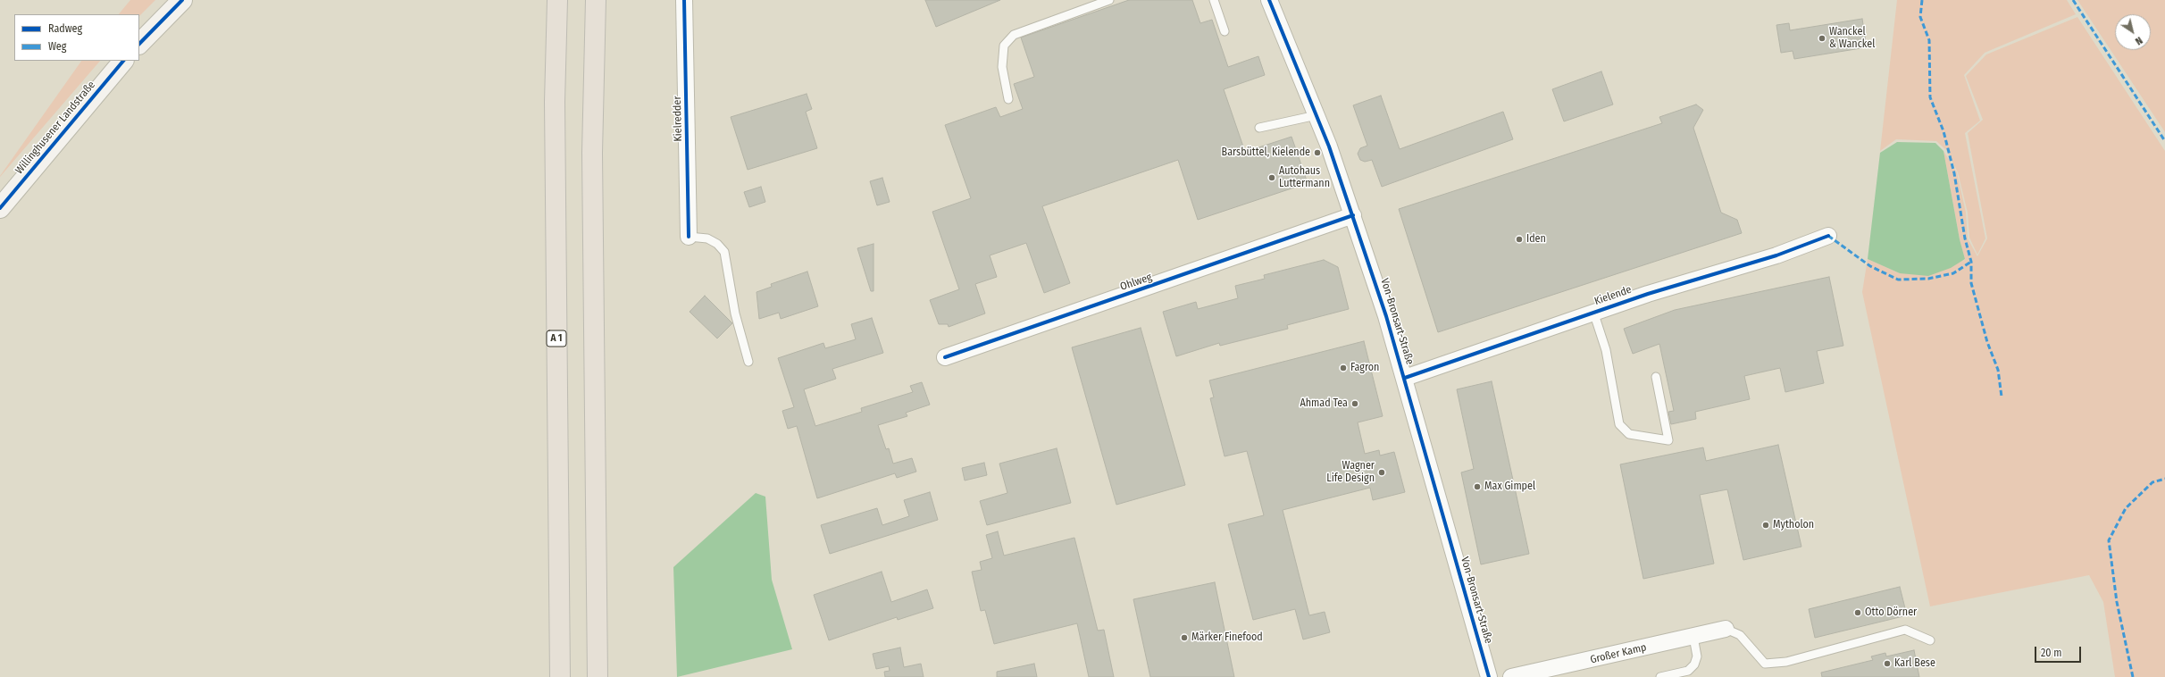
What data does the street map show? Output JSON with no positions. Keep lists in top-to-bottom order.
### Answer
{
  "streets": {
    "highway": ["A 1"],
    "main road": ["Willinghusener Landstraße"],
    "street": [
      "Kielredder",
      "Ohlweg",
      "Kielende",
      "Von-Bronsart-Straße",
      "Großer Kamp"
    ]
  },
  "crossings": [
    ["Ohlweg", "Von-Bronsart-Straße"],
    ["Kielende", "Von-Bronsart-Straße"]
  ],
  "places": [
    "Wanckel & Wanckel",
    "Barsbüttel, Kielende",
    "Autohaus Luttermann",
    "Iden",
    "Fagron",
    "Ahmad Tea",
    "Wagner Life Design",
    "Max Gimpel",
    "Mytholon",
    "Otto Dörner",
    "Märker Finefood",
    "Karl Bese"
  ],
  "legend": ["Radweg", "Weg"],
  "scale_bar": "20 m",
  "north": "bottom right"
}
